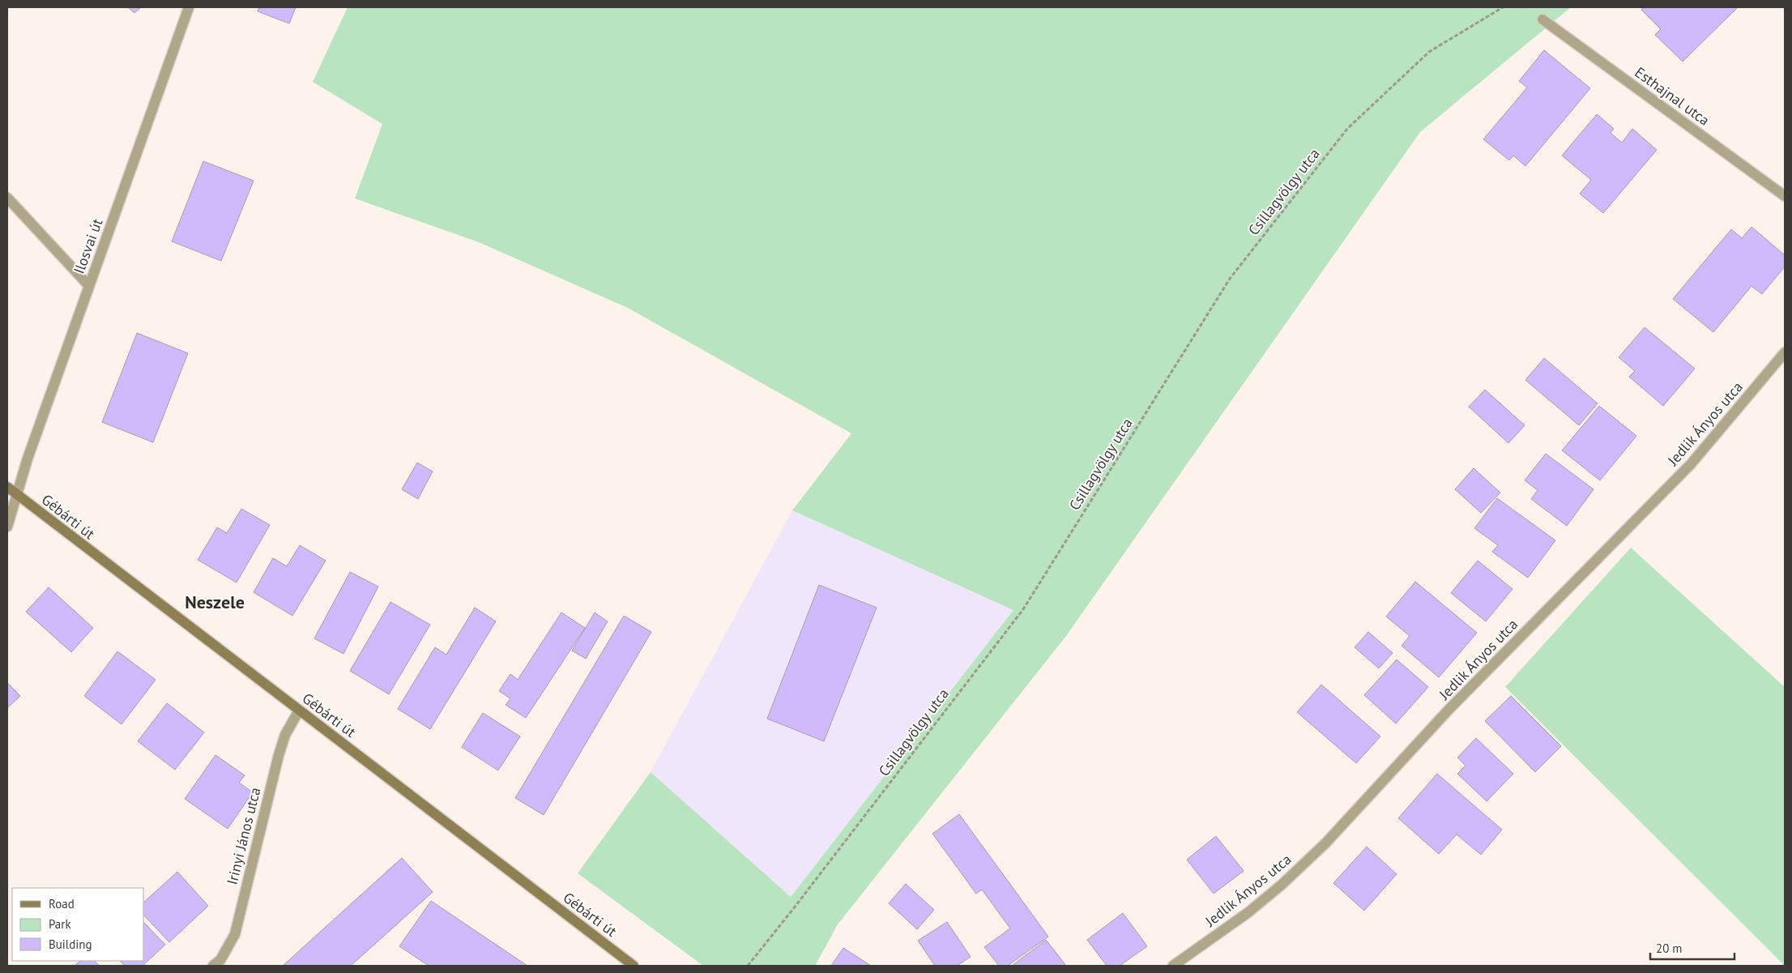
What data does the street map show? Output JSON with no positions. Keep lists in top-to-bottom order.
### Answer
{
  "streets": {
    "main road": ["Gébárti út"],
    "street": [
      "Esthajnal utca",
      "Ilosvai út",
      "Jedlik Ányos utca",
      "Irinyi János utca"
    ],
    "path": ["Csillagvölgy utca"]
  },
  "crossings": [
    ["Ilosvai út", "Gébárti út"],
    ["Gébárti út", "Irinyi János utca"]
  ],
  "districts": ["Neszele"],
  "legend": ["Road", "Park", "Building"],
  "scale_bar": "20 m"
}
